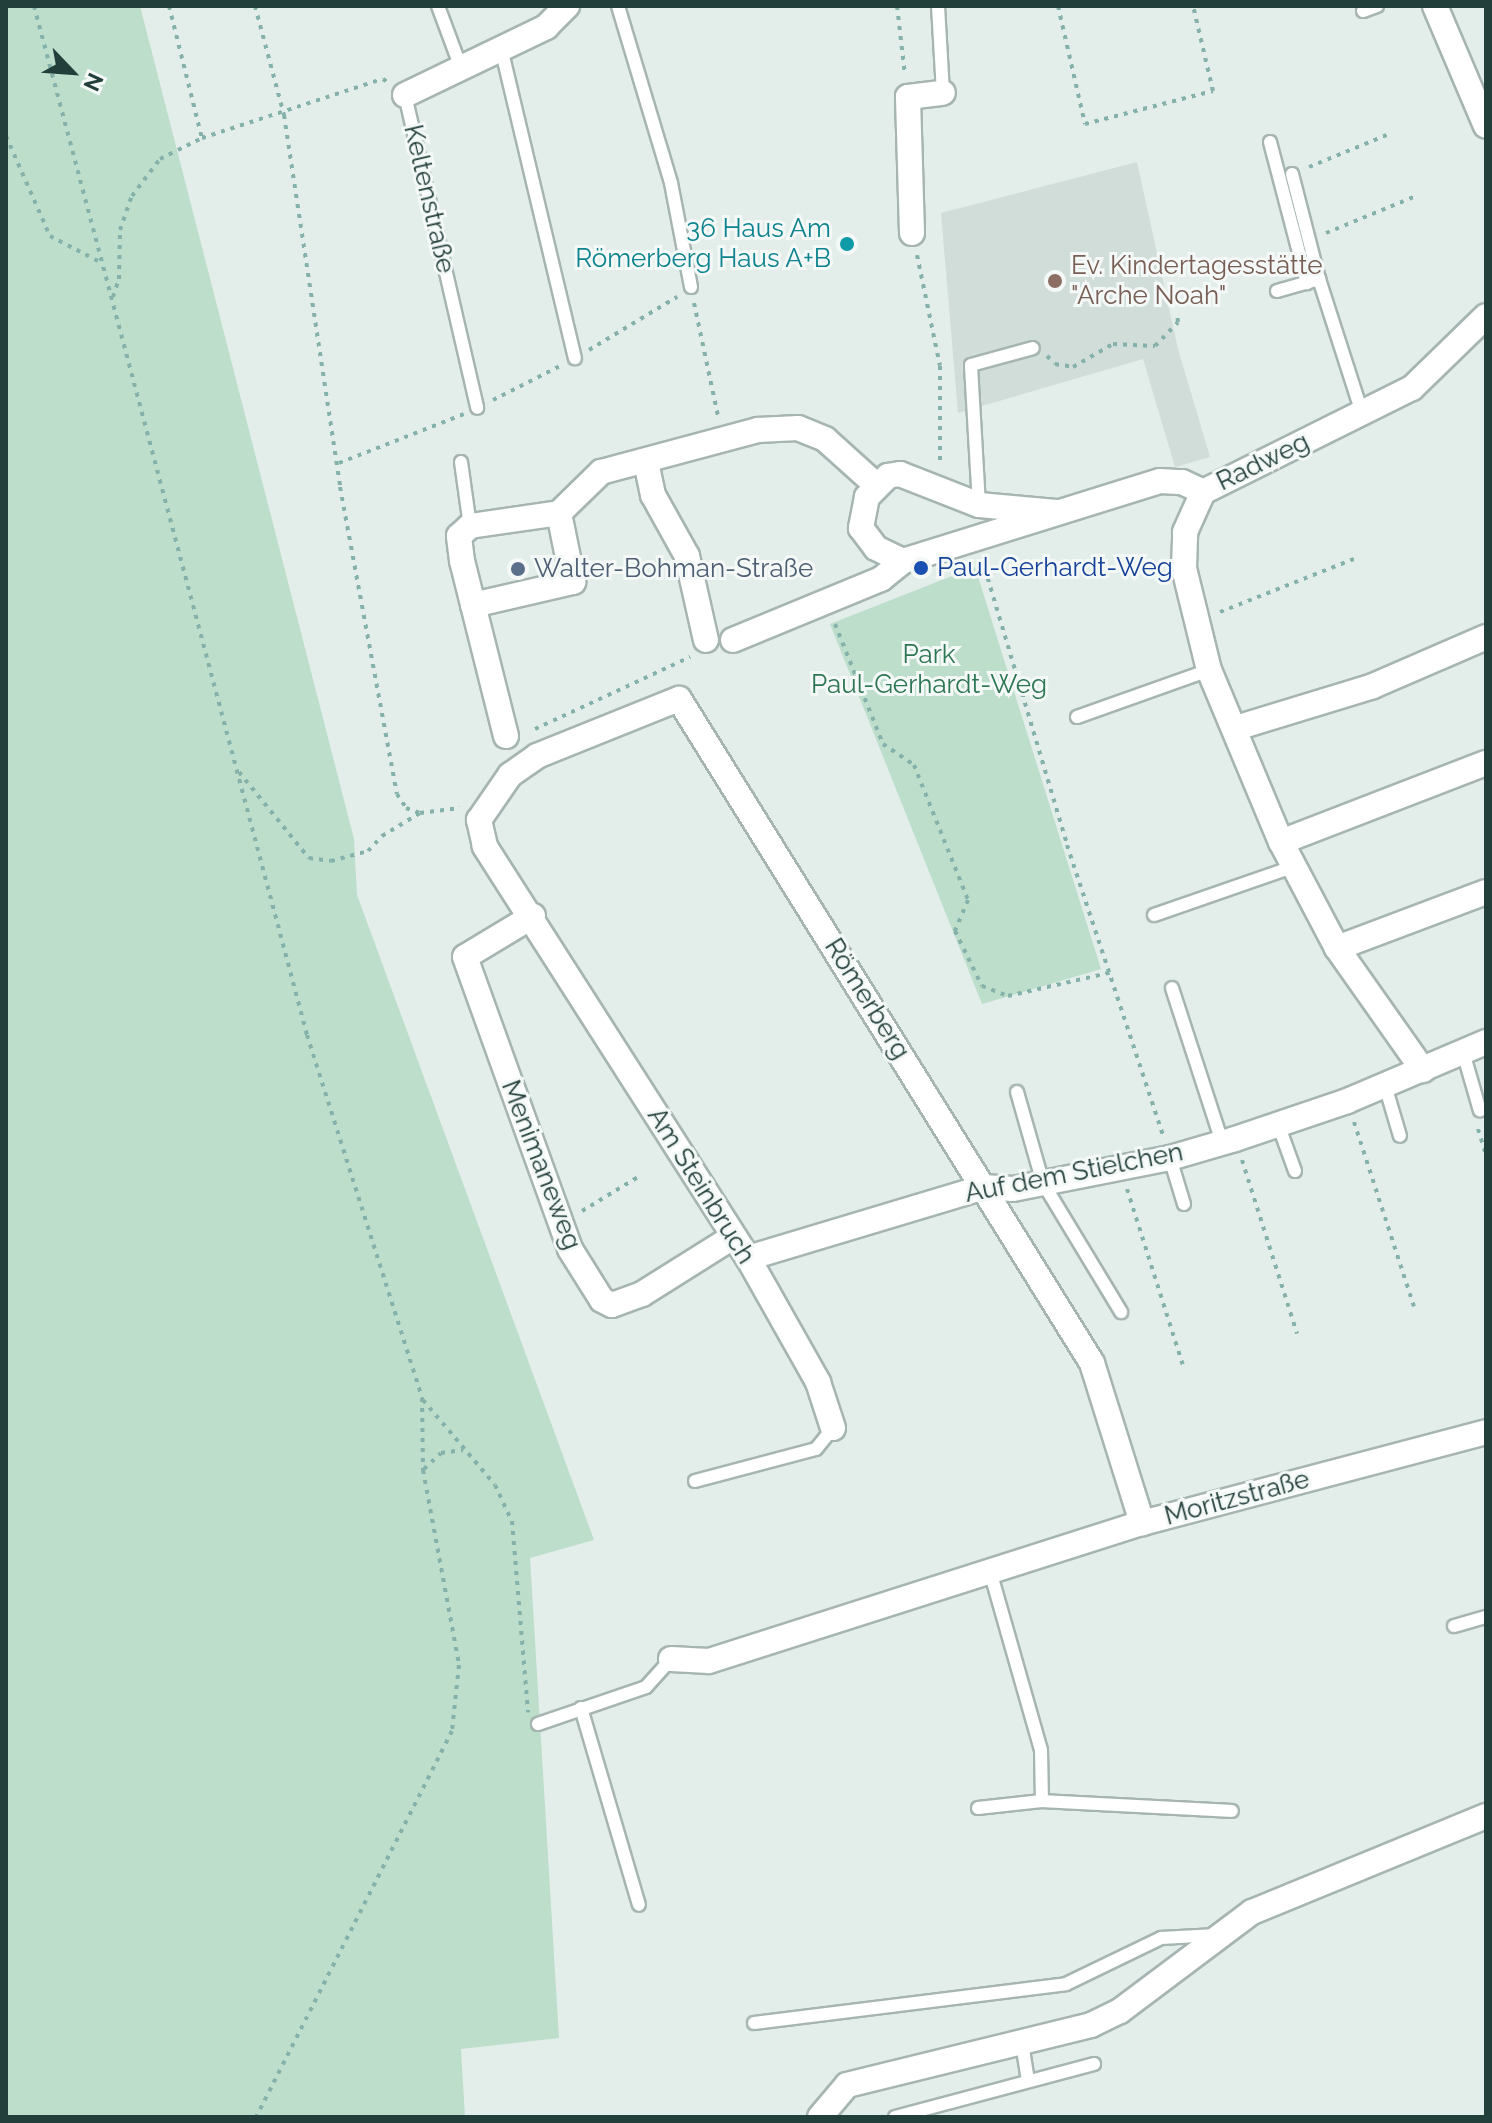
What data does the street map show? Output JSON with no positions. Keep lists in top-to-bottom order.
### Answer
{
  "streets": {
    "street": [
      "Keltenstraße",
      "Radweg",
      "Römerberg",
      "Menimaneweg",
      "Auf dem Stielchen",
      "Am Steinbruch",
      "Moritzstraße"
    ]
  },
  "crossings": [
    ["Radweg", "Auf dem Stielchen"],
    ["Römerberg", "Auf dem Stielchen"],
    ["Römerberg", "Am Steinbruch"],
    ["Römerberg", "Moritzstraße"],
    ["Menimaneweg", "Am Steinbruch"],
    ["Auf dem Stielchen", "Am Steinbruch"]
  ],
  "parks": ["Park Paul-Gerhardt-Weg"],
  "places": [
    "36 Haus Am Römerberg Haus A+B",
    "Ev. Kindertagesstätte \"Arche Noah\"",
    "Paul-Gerhardt-Weg",
    "Walter-Bohman-Straße"
  ],
  "north": "bottom right"
}
